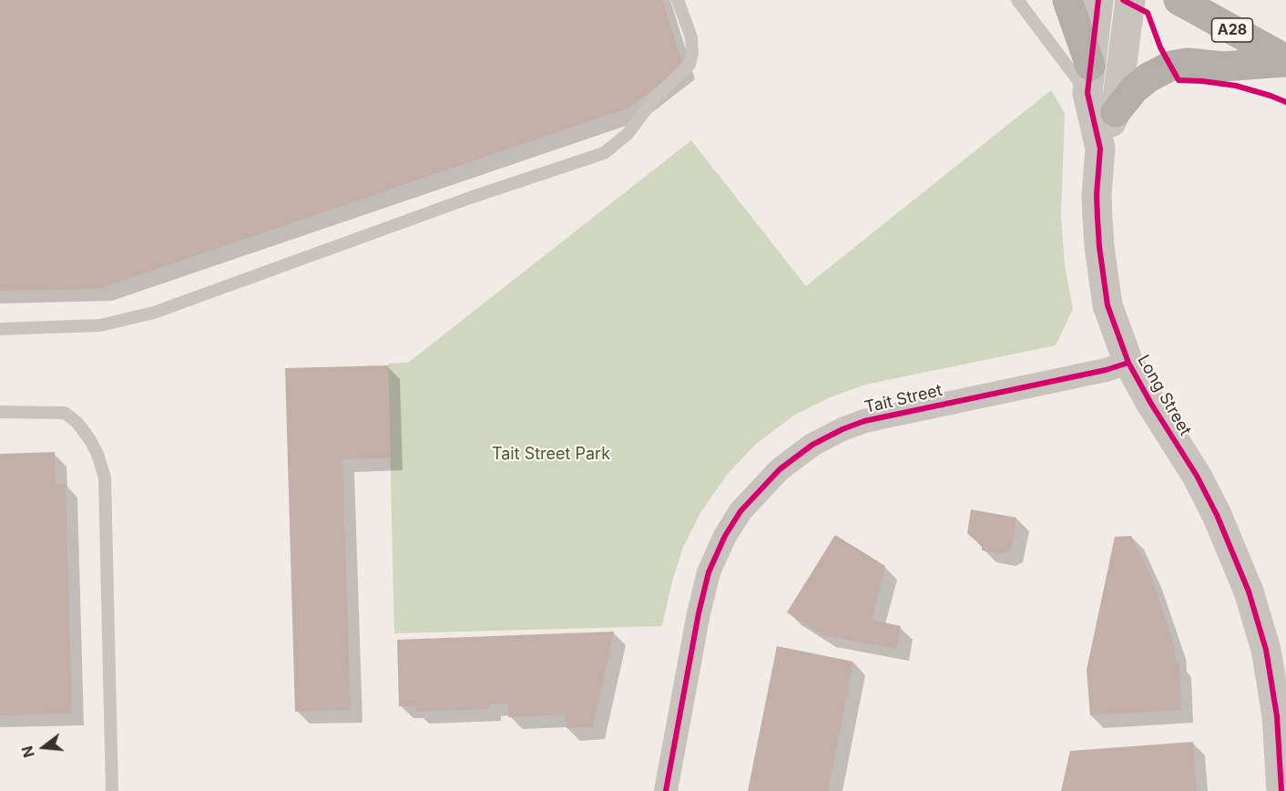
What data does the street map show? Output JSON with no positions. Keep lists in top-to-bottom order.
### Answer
{
  "streets": {
    "highway": ["A28"],
    "street": ["Long Street", "Tait Street"]
  },
  "crossings": [
    ["Long Street", "Tait Street"]
  ],
  "parks": ["Tait Street Park"],
  "north": "left"
}
